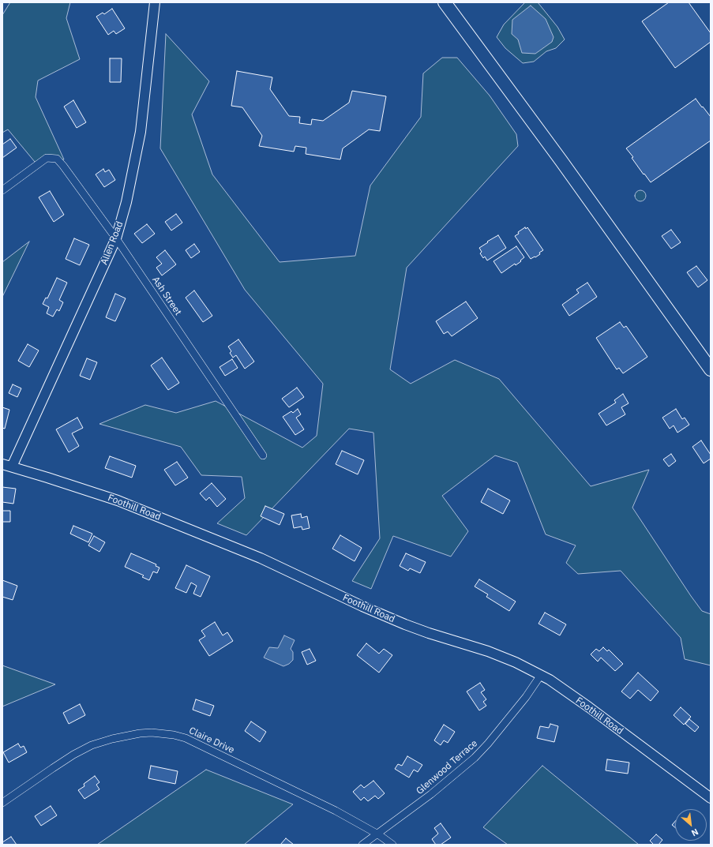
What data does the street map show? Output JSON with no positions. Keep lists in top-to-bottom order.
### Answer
{
  "streets": {
    "street": [
      "Allen Road",
      "Ash Street",
      "Foothill Road",
      "Claire Drive",
      "Glenwood Terrace"
    ]
  },
  "crossings": [
    ["Allen Road", "Ash Street"],
    ["Allen Road", "Foothill Road"],
    ["Foothill Road", "Glenwood Terrace"],
    ["Claire Drive", "Glenwood Terrace"]
  ],
  "north": "bottom right"
}
